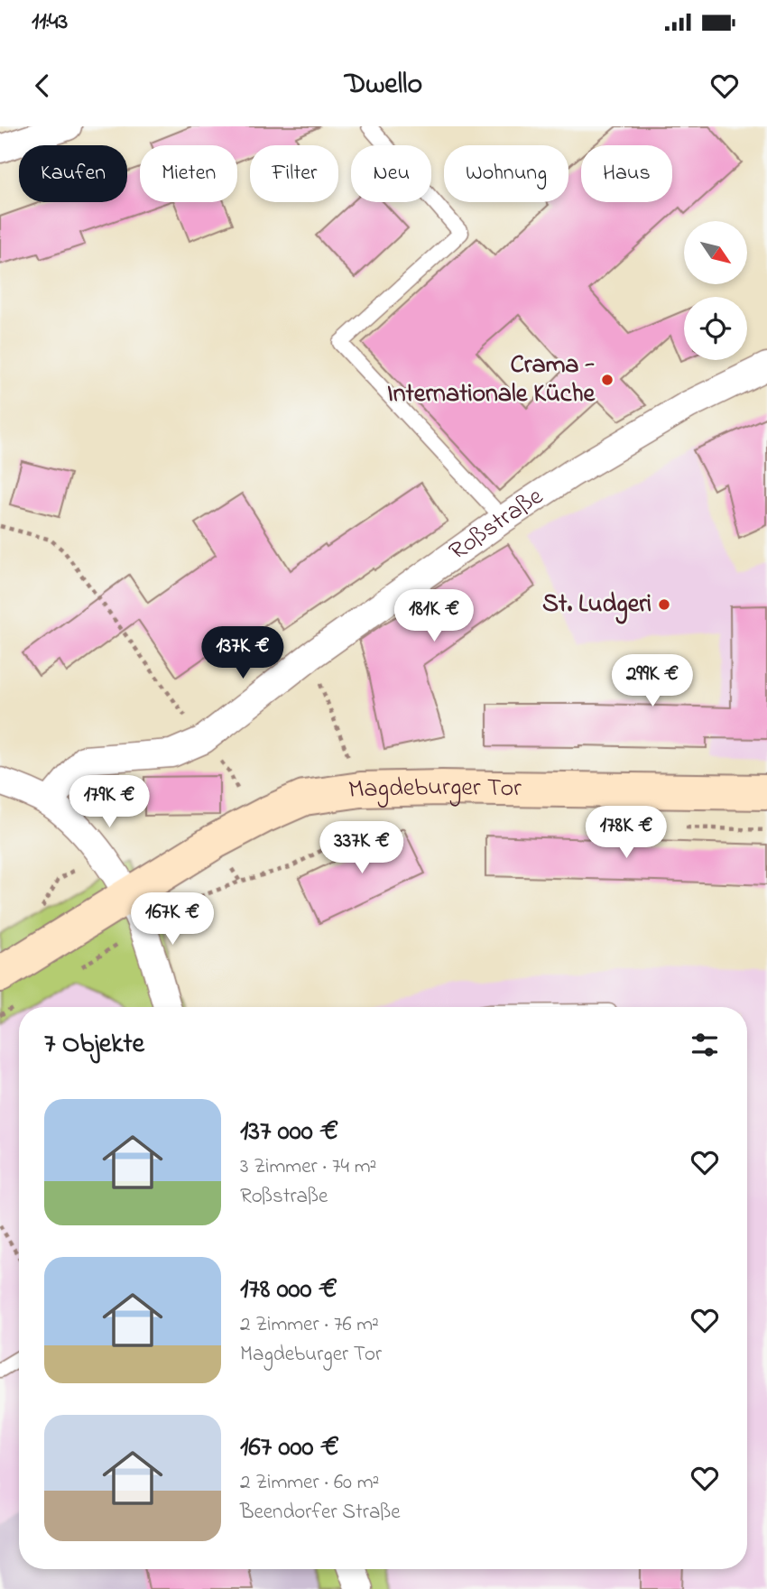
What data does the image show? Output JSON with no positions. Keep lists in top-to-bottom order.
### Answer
{
  "streets": {
    "main road": ["Magdeburger Tor"],
    "street": ["Roßstraße"]
  },
  "places": ["Crama - Internationale Küche", "St. Ludgeri"],
  "north": "bottom right",
  "page": {
    "status": "11:43",
    "header": "Dwello",
    "chip": [
      "Kaufen",
      "Mieten",
      "Filter",
      "Neu",
      "Wohnung",
      "Haus"
    ],
    "price": [
      "181K €",
      "137K €",
      "299K €",
      "179K €",
      "178K €",
      "337K €",
      "167K €"
    ],
    "heading": "7 Objekte",
    "list": [
      {
        "name": "137 000 €",
        "note": "3 Zimmer · 74 m² · Roßstraße"
      },
      {
        "name": "178 000 €",
        "note": "2 Zimmer · 76 m² · Magdeburger Tor"
      },
      {
        "name": "167 000 €",
        "note": "2 Zimmer · 60 m² · Beendorfer Straße"
      }
    ]
  }
}
